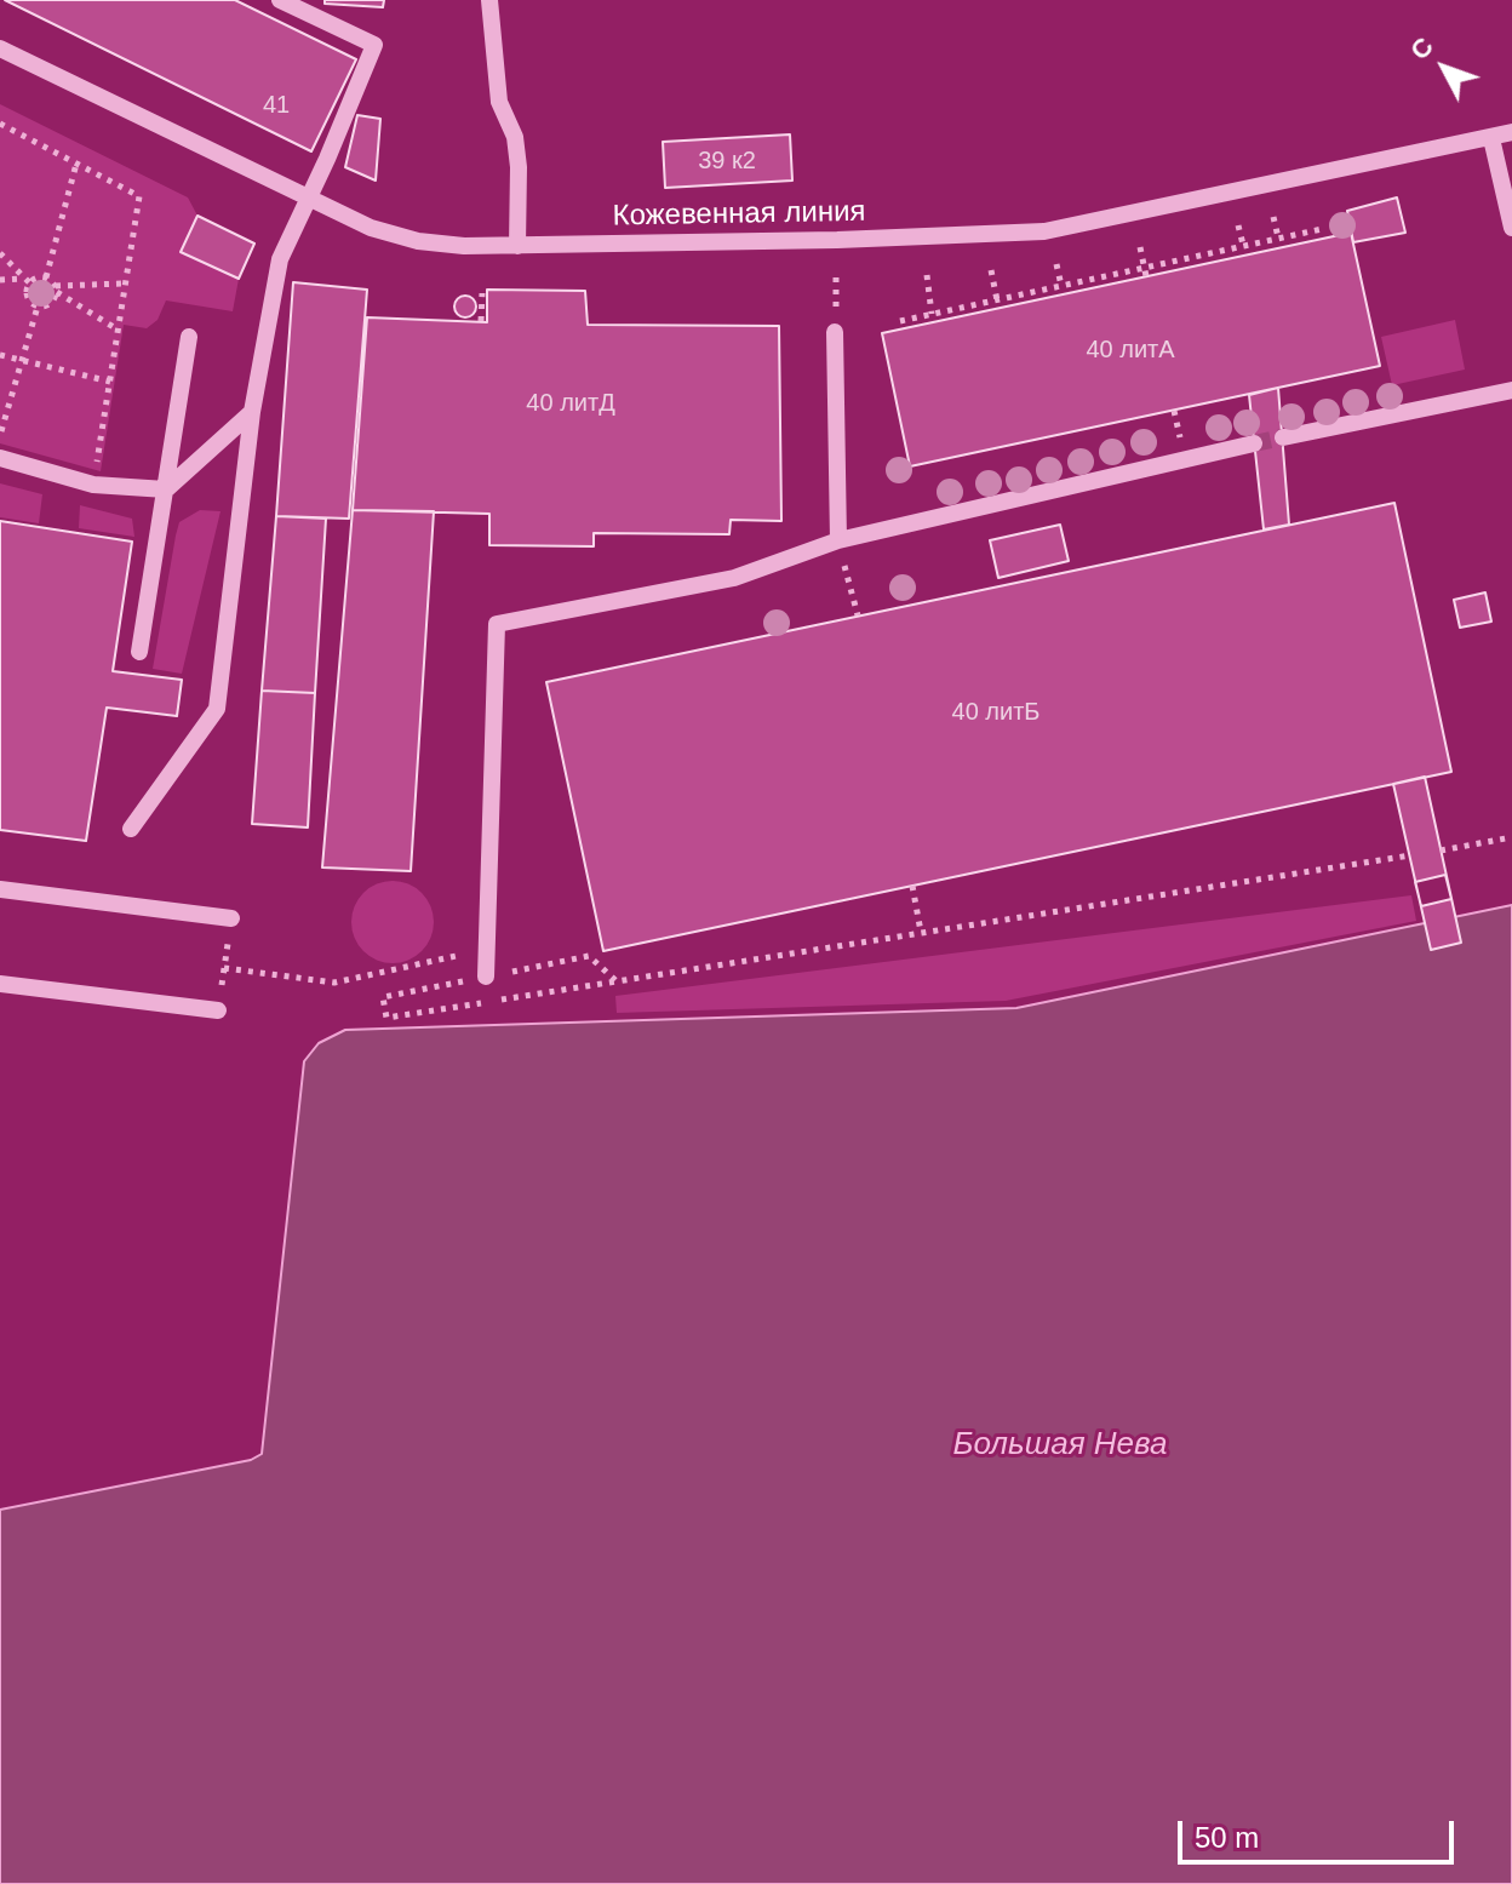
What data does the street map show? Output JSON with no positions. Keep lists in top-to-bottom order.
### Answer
{
  "streets": {
    "street": ["Кожевенная линия"]
  },
  "water": ["Большая Нева"],
  "house_numbers": [
    "41",
    "39 к2",
    "40 литА",
    "40 литД",
    "40 литБ"
  ],
  "scale_bar": "50 m",
  "north": "top left"
}
